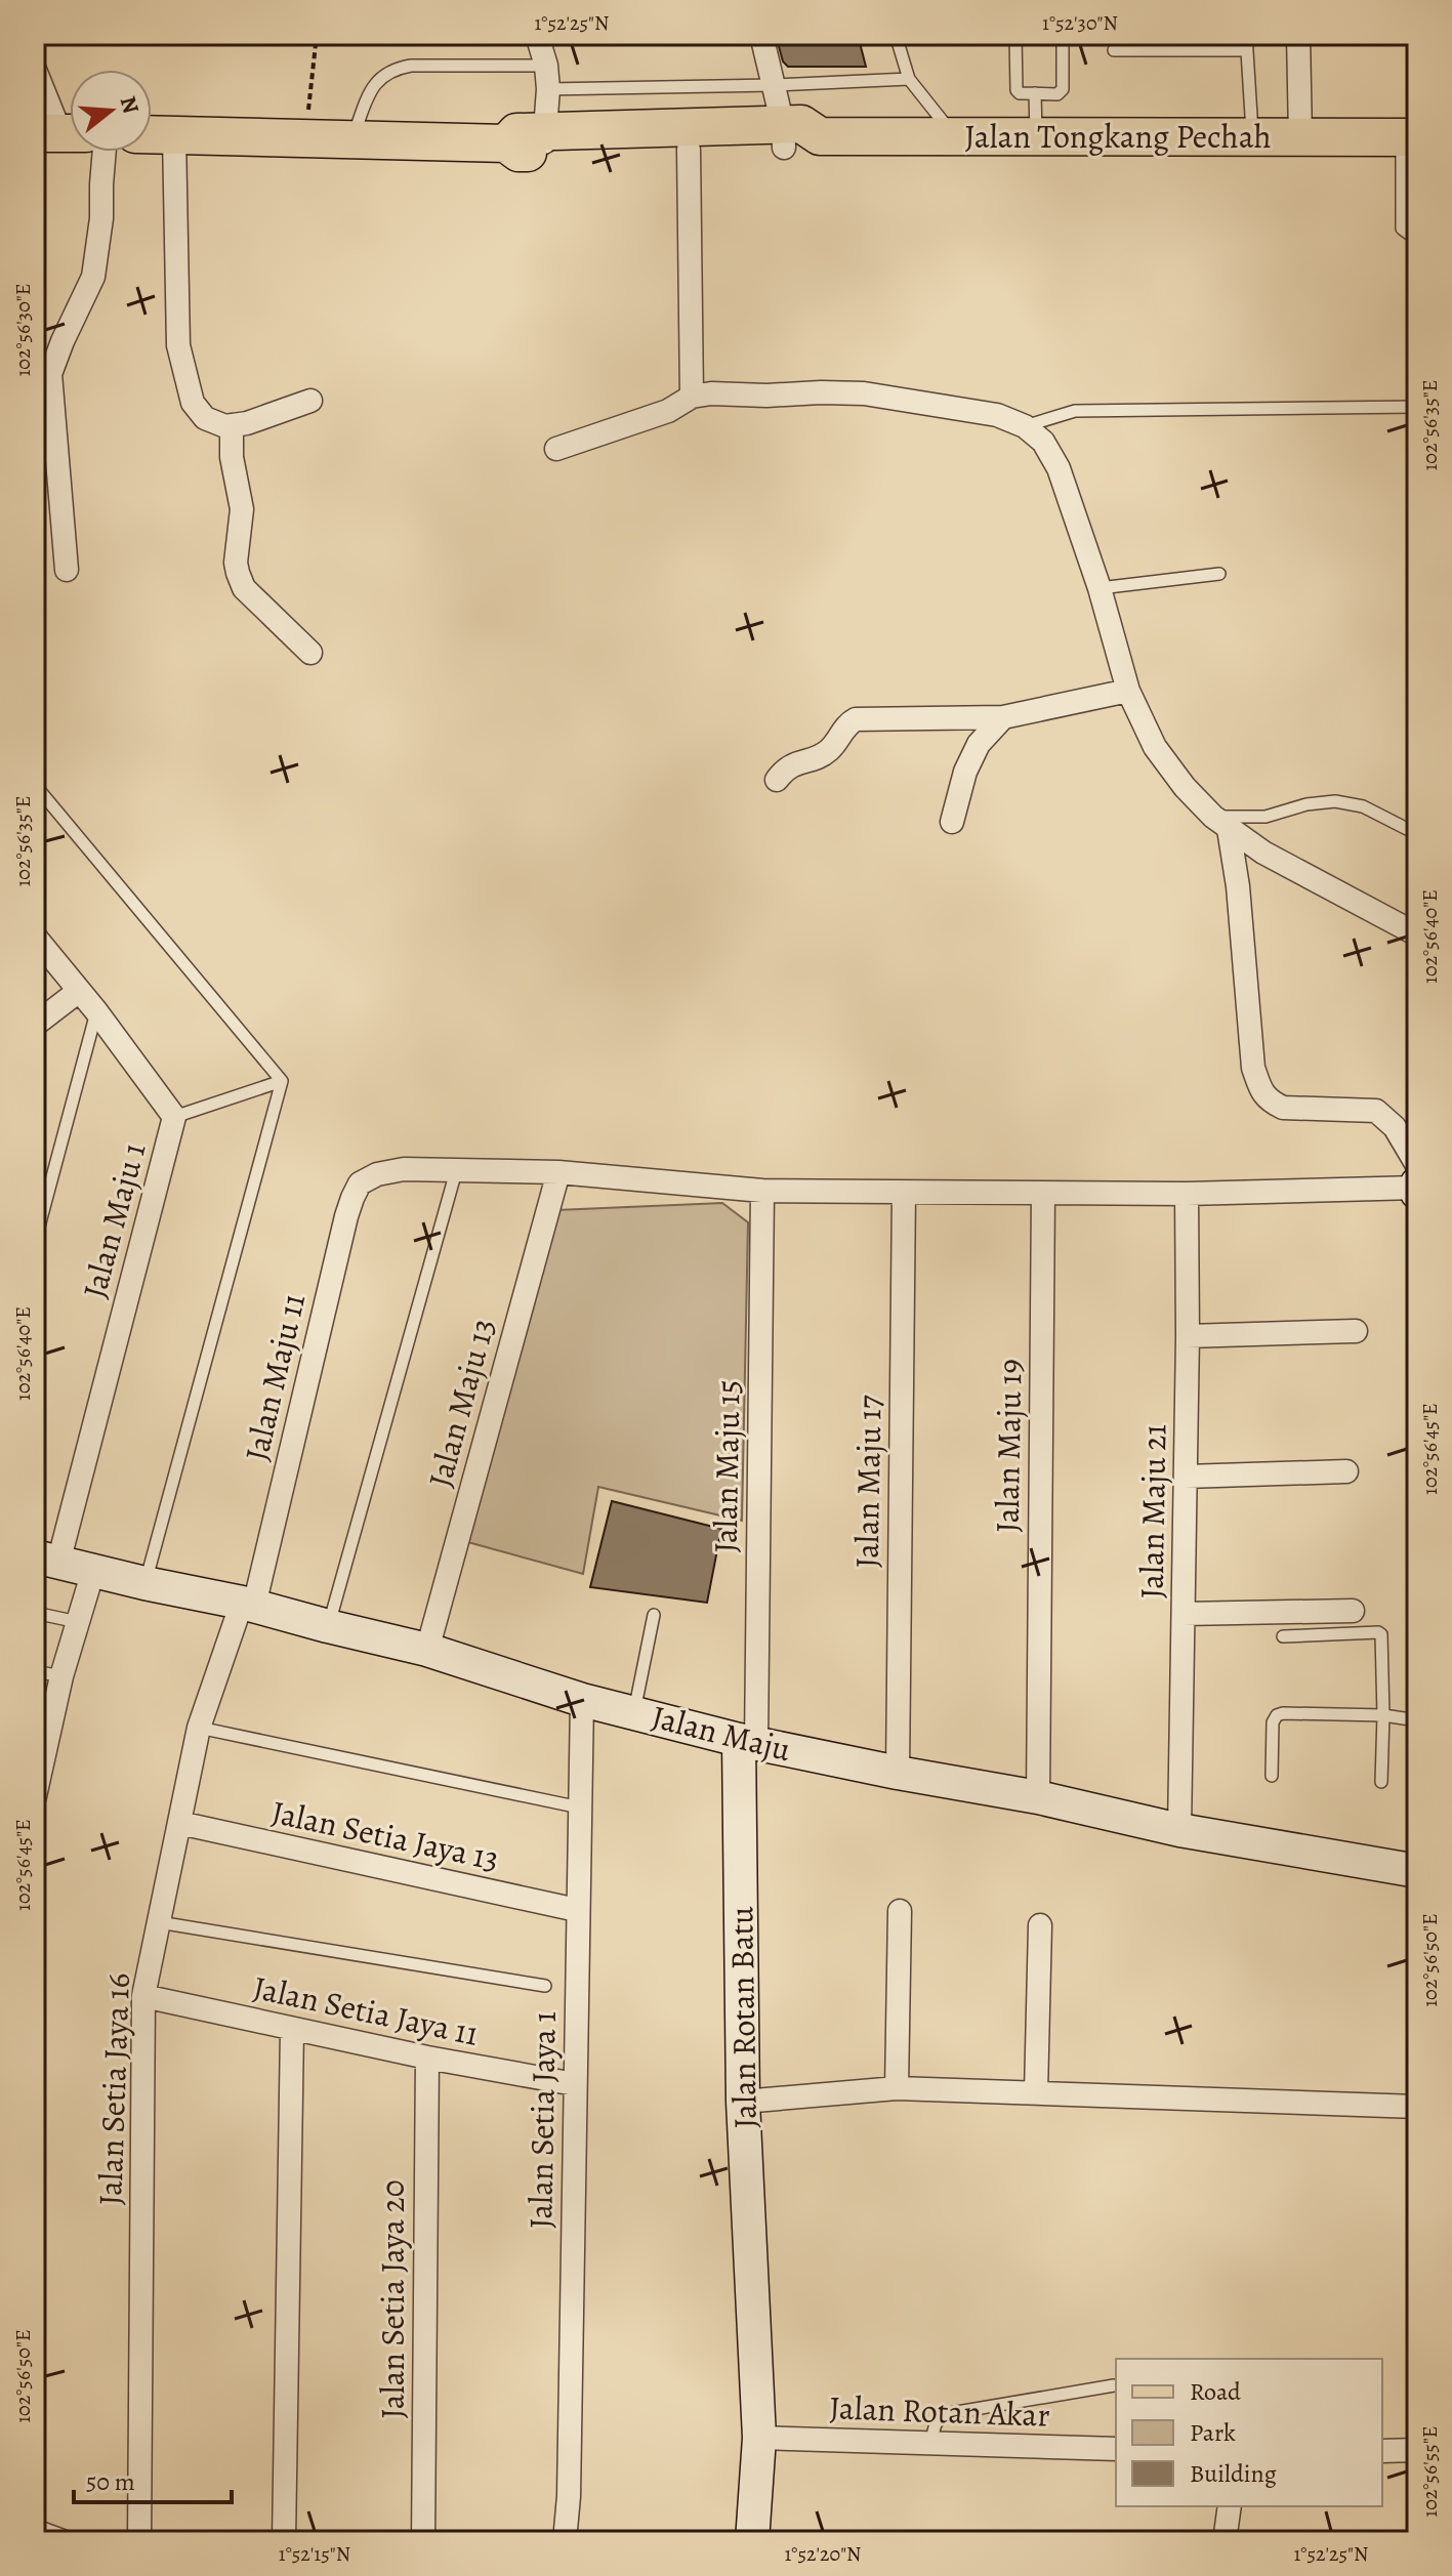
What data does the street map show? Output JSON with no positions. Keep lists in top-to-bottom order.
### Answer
{
  "streets": {
    "main road": ["Jalan Tongkang Pechah"],
    "street": [
      "Jalan Maju 1",
      "Jalan Maju 11",
      "Jalan Maju 13",
      "Jalan Maju 19",
      "Jalan Maju 15",
      "Jalan Maju 17",
      "Jalan Maju 21",
      "Jalan Maju",
      "Jalan Setia Jaya 13",
      "Jalan Setia Jaya 11",
      "Jalan Rotan Batu",
      "Jalan Setia Jaya 16",
      "Jalan Setia Jaya 1",
      "Jalan Setia Jaya 20",
      "Jalan Rotan Akar"
    ]
  },
  "crossings": [
    ["Jalan Maju 1", "Jalan Maju"],
    ["Jalan Maju 11", "Jalan Maju"],
    ["Jalan Maju 11", "Jalan Setia Jaya 16"],
    ["Jalan Maju 13", "Jalan Maju"],
    ["Jalan Maju 19", "Jalan Maju"],
    ["Jalan Maju 15", "Jalan Maju"],
    ["Jalan Maju 15", "Jalan Rotan Batu"],
    ["Jalan Maju 17", "Jalan Maju"],
    ["Jalan Maju 21", "Jalan Maju"],
    ["Jalan Maju", "Jalan Rotan Batu"],
    ["Jalan Maju", "Jalan Setia Jaya 16"],
    ["Jalan Maju", "Jalan Setia Jaya 1"],
    ["Jalan Setia Jaya 13", "Jalan Setia Jaya 16"],
    ["Jalan Setia Jaya 13", "Jalan Setia Jaya 1"],
    ["Jalan Setia Jaya 11", "Jalan Setia Jaya 16"],
    ["Jalan Setia Jaya 11", "Jalan Setia Jaya 1"],
    ["Jalan Setia Jaya 11", "Jalan Setia Jaya 20"],
    ["Jalan Rotan Batu", "Jalan Rotan Akar"]
  ],
  "legend": ["Road", "Park", "Building"],
  "scale_bar": "50 m",
  "north": "right",
  "coordinates": [
    "1°52'25\"N",
    "1°52'30\"N",
    "102°56'30\"E",
    "102°56'35\"E",
    "102°56'40\"E",
    "102°56'45\"E",
    "102°56'50\"E",
    "102°56'55\"E",
    "1°52'15\"N",
    "1°52'20\"N"
  ]
}
